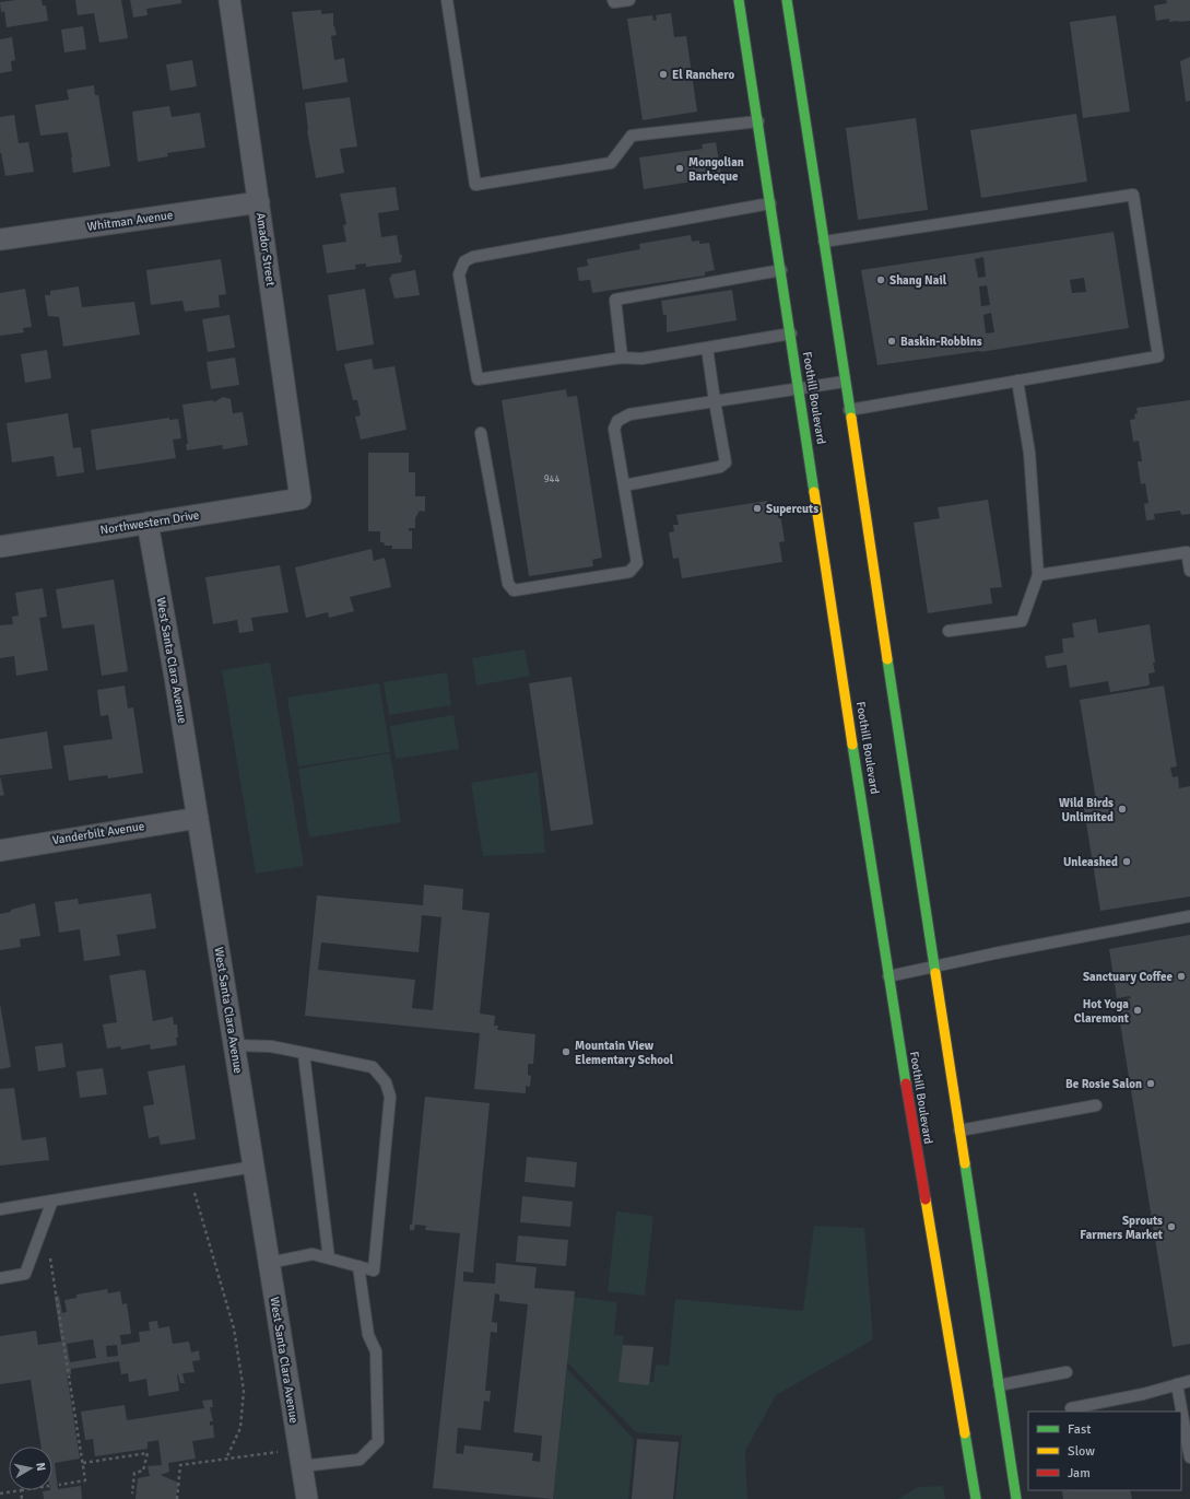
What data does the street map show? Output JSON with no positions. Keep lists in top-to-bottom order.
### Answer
{
  "streets": {
    "main road": ["Foothill Boulevard"],
    "street": [
      "Whitman Avenue",
      "Amador Street",
      "Northwestern Drive",
      "West Santa Clara Avenue",
      "Vanderbilt Avenue"
    ]
  },
  "crossings": [
    ["Whitman Avenue", "Amador Street"],
    ["Amador Street", "Northwestern Drive"],
    ["Northwestern Drive", "West Santa Clara Avenue"],
    ["West Santa Clara Avenue", "Vanderbilt Avenue"]
  ],
  "places": [
    "El Ranchero",
    "Mongolian Barbeque",
    "Shang Nail",
    "Baskin-Robbins",
    "Supercuts",
    "Wild Birds Unlimited",
    "Unleashed",
    "Sanctuary Coffee",
    "Hot Yoga Claremont",
    "Mountain View Elementary School",
    "Be Rosie Salon",
    "Sprouts Farmers Market"
  ],
  "house_numbers": ["944"],
  "legend": ["Fast", "Slow", "Jam"],
  "north": "right"
}
